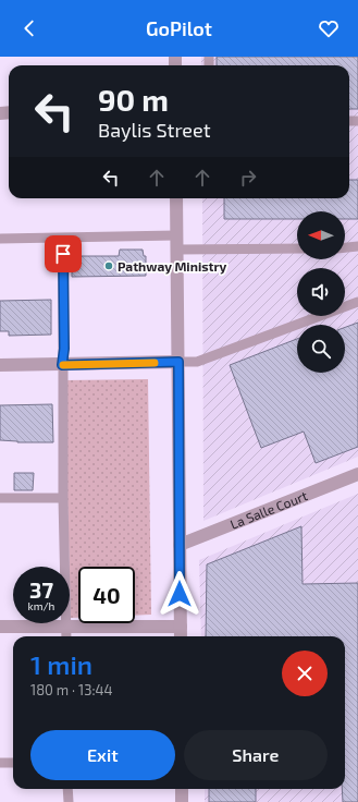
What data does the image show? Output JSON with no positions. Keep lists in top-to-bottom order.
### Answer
{
  "streets": {
    "street": ["La Salle Court"]
  },
  "places": ["Pathway Ministry"],
  "north": "left",
  "page": {
    "header": "GoPilot",
    "turn": ["90 m", "Baylis Street"],
    "speed": "37 km/h",
    "limit": "40",
    "heading": ["1 min", "180 m · 13:44"],
    "buttons": ["Exit", "Share"]
  }
}
